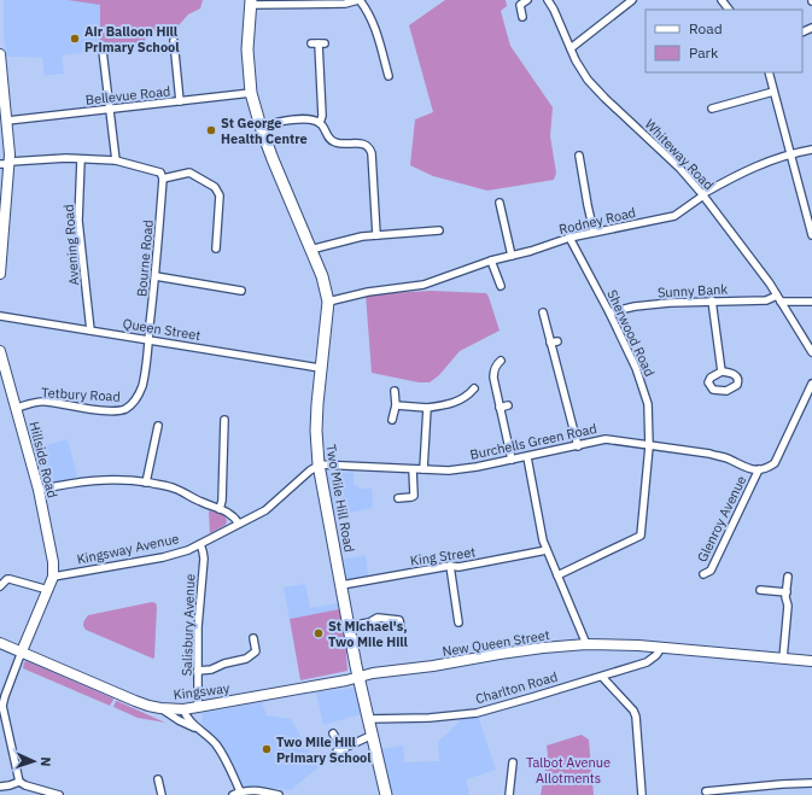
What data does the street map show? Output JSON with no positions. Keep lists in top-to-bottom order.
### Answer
{
  "streets": {
    "main road": ["Two Mile Hill Road"],
    "street": [
      "Bellevue Road",
      "Whiteway Road",
      "Rodney Road",
      "Avening Road",
      "Bourne Road",
      "Sunny Bank",
      "Queen Street",
      "Sherwood Road",
      "Tetbury Road",
      "Burchells Green Road",
      "Hillside Road",
      "Glenroy Avenue",
      "Kingsway Avenue",
      "King Street",
      "Salisbury Avenue",
      "New Queen Street",
      "Charlton Road",
      "Kingsway"
    ]
  },
  "crossings": [
    ["Bellevue Road", "Two Mile Hill Road"],
    ["Whiteway Road", "Rodney Road"],
    ["Whiteway Road", "Sunny Bank"],
    ["Rodney Road", "Sherwood Road"],
    ["Rodney Road", "Two Mile Hill Road"],
    ["Avening Road", "Queen Street"],
    ["Bourne Road", "Queen Street"],
    ["Bourne Road", "Tetbury Road"],
    ["Sunny Bank", "Sherwood Road"],
    ["Queen Street", "Tetbury Road"],
    ["Queen Street", "Two Mile Hill Road"],
    ["Sherwood Road", "Burchells Green Road"],
    ["Tetbury Road", "Hillside Road"],
    ["Burchells Green Road", "Two Mile Hill Road"],
    ["Burchells Green Road", "Glenroy Avenue"],
    ["Burchells Green Road", "Kingsway Avenue"],
    ["Hillside Road", "Kingsway Avenue"],
    ["Two Mile Hill Road", "Kingsway Avenue"],
    ["Two Mile Hill Road", "King Street"],
    ["Two Mile Hill Road", "New Queen Street"],
    ["Two Mile Hill Road", "Charlton Road"],
    ["Two Mile Hill Road", "Kingsway"],
    ["Kingsway Avenue", "Salisbury Avenue"],
    ["Salisbury Avenue", "Kingsway"],
    ["New Queen Street", "Charlton Road"],
    ["New Queen Street", "Kingsway"]
  ],
  "parks": ["Talbot Avenue Allotments"],
  "places": [
    "Air Balloon Hill Primary School",
    "St George Health Centre",
    "St Michael's, Two Mile Hill",
    "Two Mile Hill Primary School"
  ],
  "legend": ["Road", "Park"],
  "north": "right"
}
